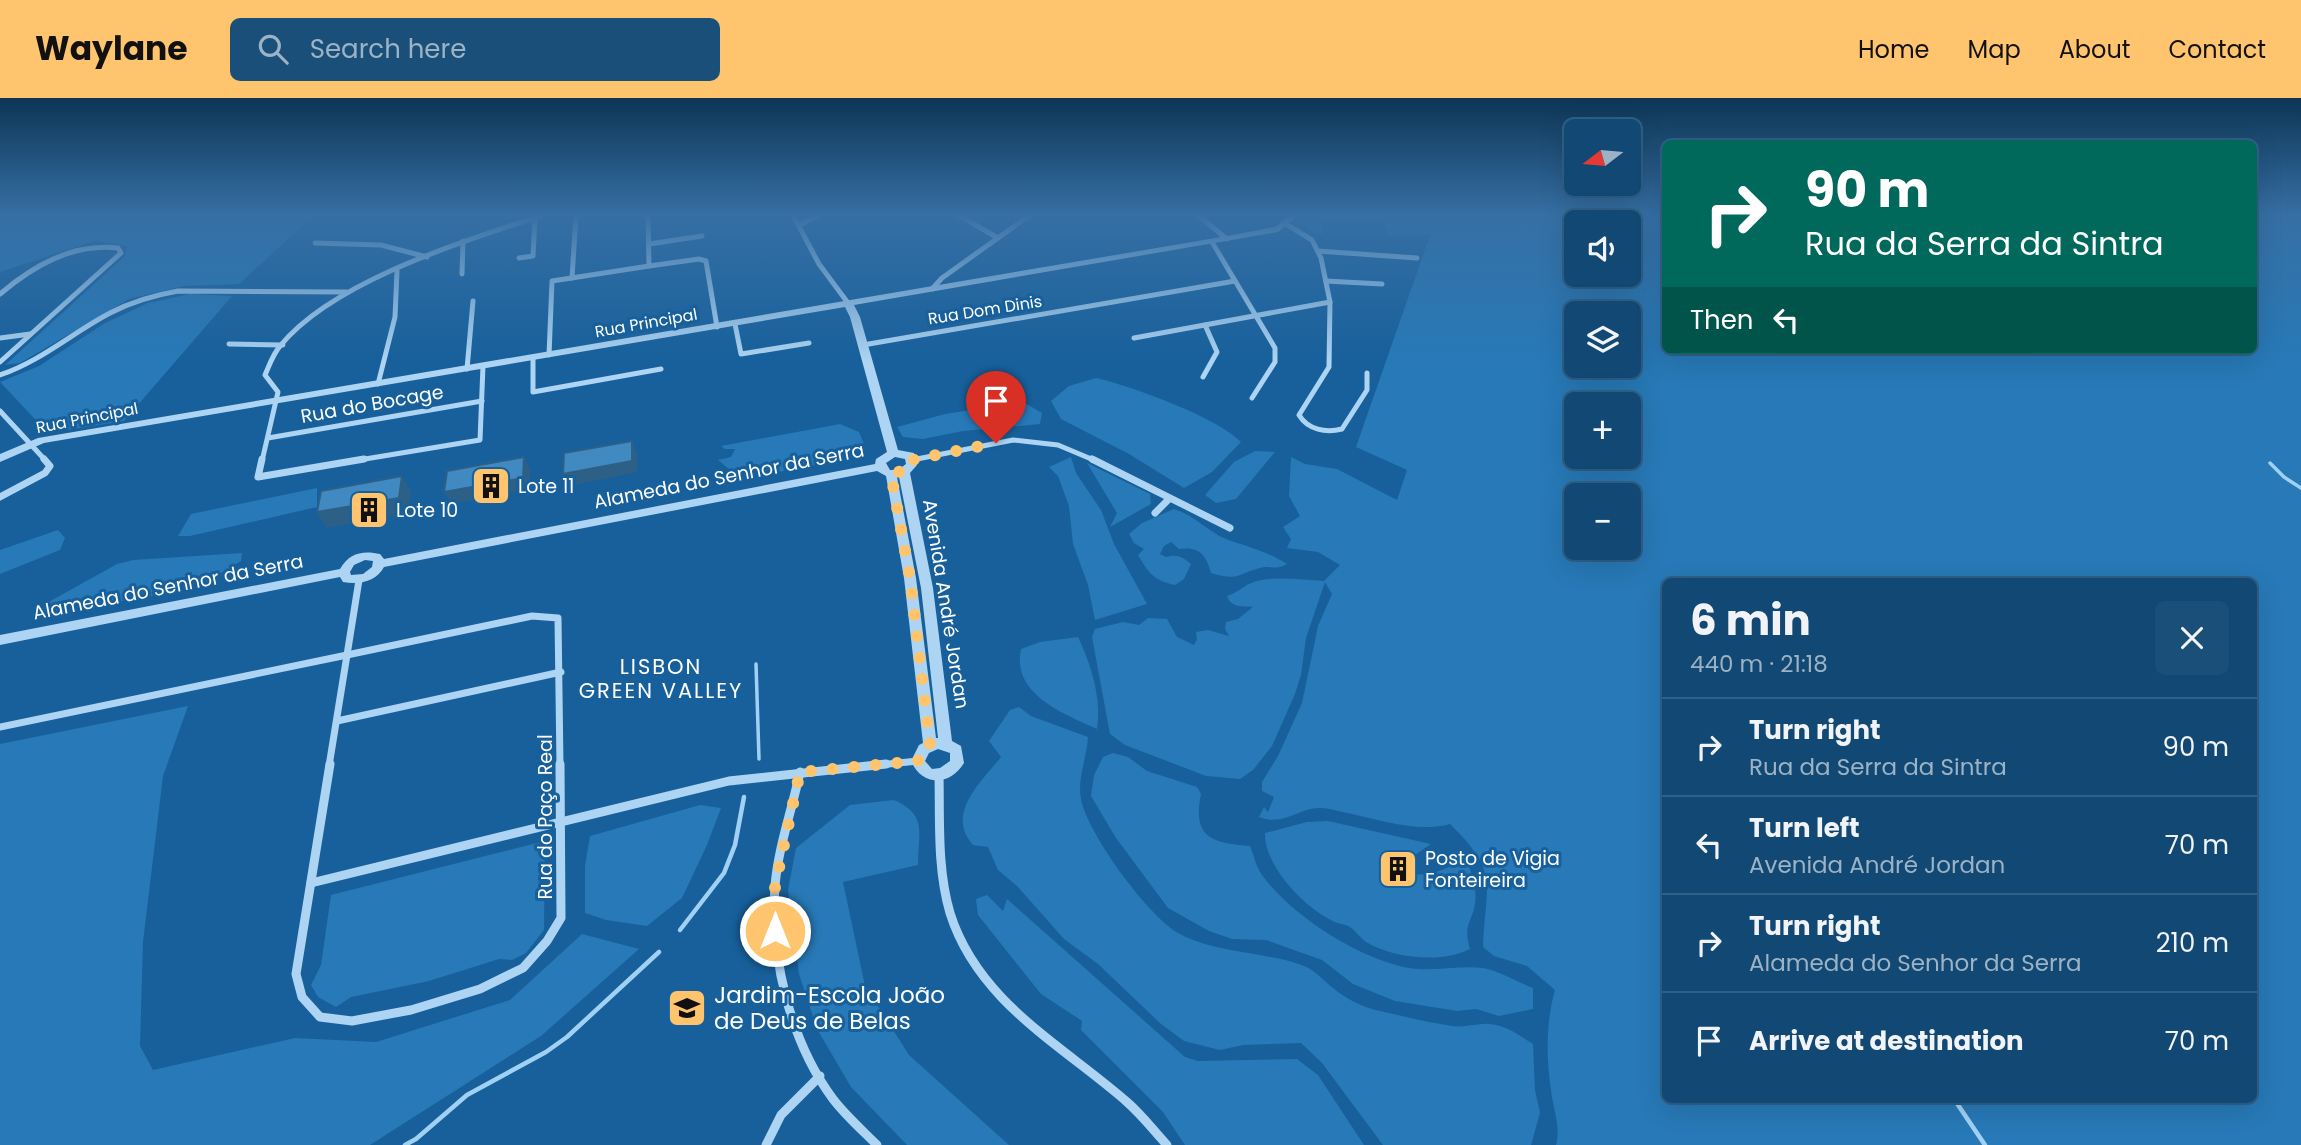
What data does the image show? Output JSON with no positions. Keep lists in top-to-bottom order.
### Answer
{
  "streets": {
    "street": [
      "Rua Dom Dinis",
      "Rua Principal",
      "Rua do Bocage",
      "Alameda do Senhor da Serra",
      "Avenida André Jordan",
      "Rua do Paço Real"
    ]
  },
  "crossings": [
    ["Alameda do Senhor da Serra", "Avenida André Jordan"]
  ],
  "districts": ["LISBON GREEN VALLEY"],
  "places": {
    "building": ["Lote 11", "Lote 10", "Posto de Vigia Fonteireira"],
    "school or university": ["Jardim-Escola João de Deus de Belas"]
  },
  "north": "left",
  "page": {
    "header": "Waylane",
    "search": "Search here",
    "nav": [
      "Home",
      "Map",
      "About",
      "Contact"
    ],
    "map_buttons": ["+", "−"],
    "turn": ["90 m", "Rua da Serra da Sintra"],
    "then": "Then",
    "heading": ["6 min", "440 m · 21:18"],
    "list": [
      {
        "name": "Turn right",
        "note": "Rua da Serra da Sintra",
        "value": "90 m"
      },
      {
        "name": "Turn left",
        "note": "Avenida André Jordan",
        "value": "70 m"
      },
      {
        "name": "Turn right",
        "note": "Alameda do Senhor da Serra",
        "value": "210 m"
      },
      {
        "name": "Arrive at destination",
        "value": "70 m"
      }
    ]
  }
}
